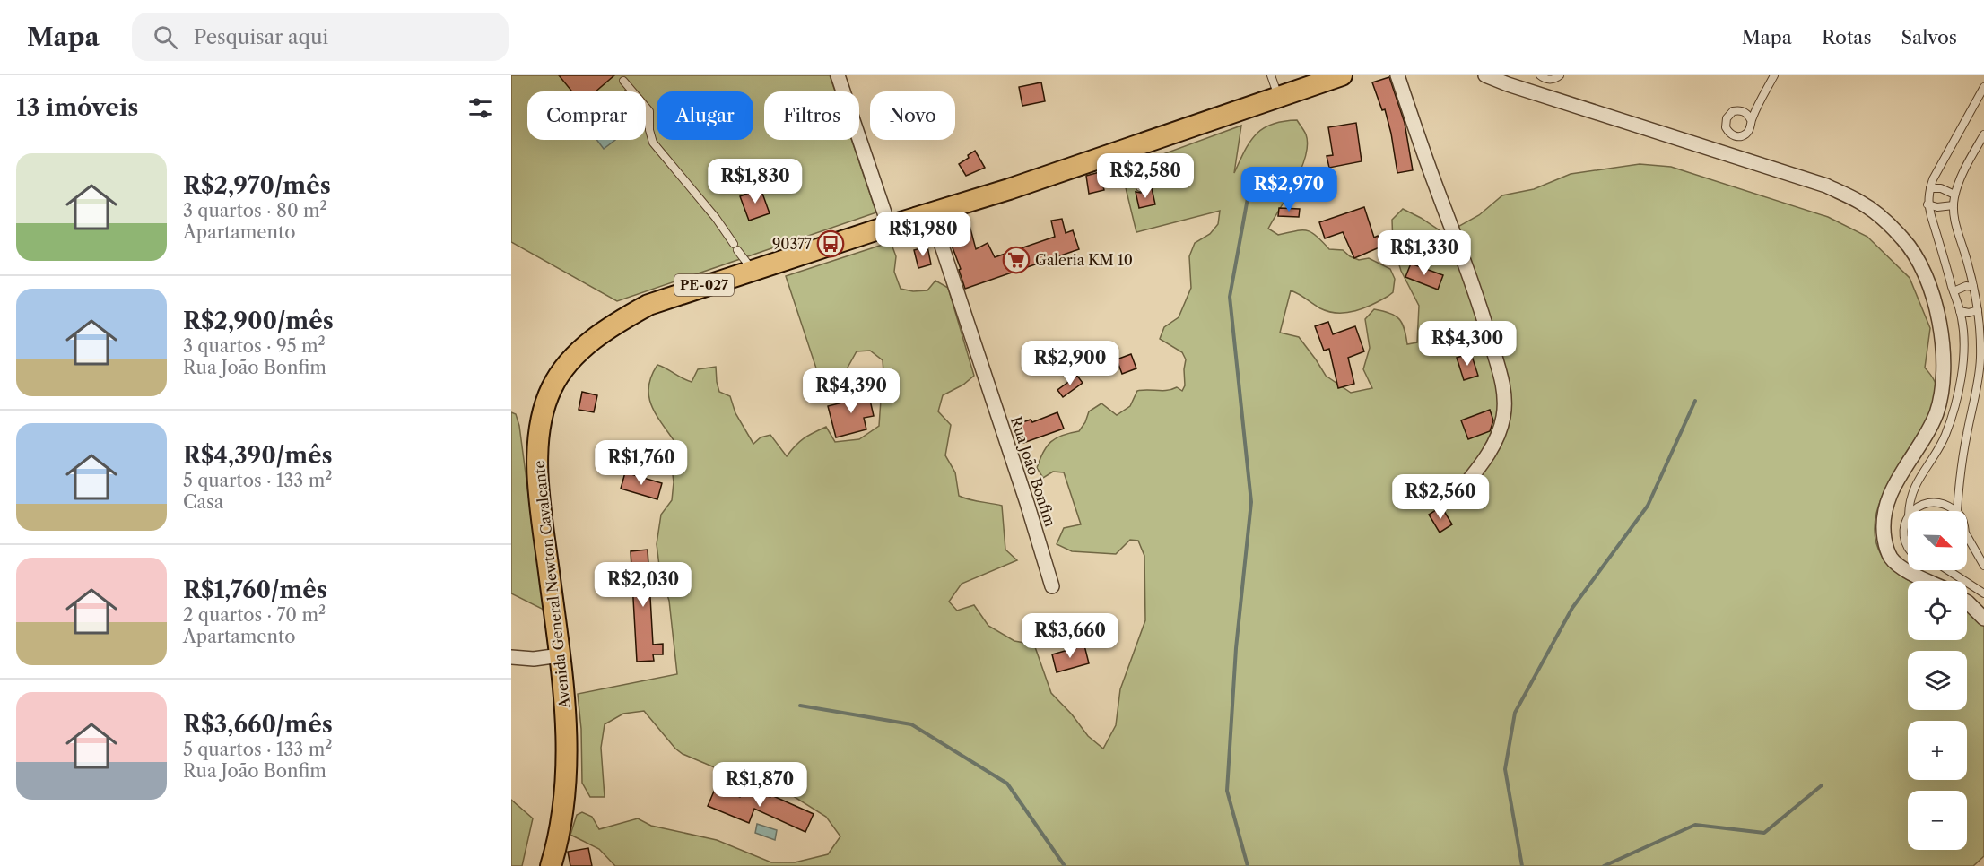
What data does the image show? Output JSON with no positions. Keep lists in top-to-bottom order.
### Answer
{
  "streets": {
    "main road": ["PE-027", "Avenida General Newton Cavalcante"],
    "street": ["Rua João Bonfim"]
  },
  "crossings": [
    ["Rua João Bonfim", "Avenida General Newton Cavalcante"]
  ],
  "places": {
    "bus stop": ["90377"],
    "supermarket": ["Galeria KM 10"]
  },
  "north": "bottom right",
  "page": {
    "header": "Mapa",
    "search": "Pesquisar aqui",
    "nav": ["Mapa", "Rotas", "Salvos"],
    "heading": "13 imóveis",
    "chip": [
      "Comprar",
      "Alugar",
      "Filtros",
      "Novo"
    ],
    "list": [
      {
        "name": "R$2,970/mês",
        "note": "3 quartos · 80 m² · Apartamento"
      },
      {
        "name": "R$2,900/mês",
        "note": "3 quartos · 95 m² · Rua João Bonfim"
      },
      {
        "name": "R$4,390/mês",
        "note": "5 quartos · 133 m² · Casa"
      },
      {
        "name": "R$1,760/mês",
        "note": "2 quartos · 70 m² · Apartamento"
      },
      {
        "name": "R$3,660/mês",
        "note": "5 quartos · 133 m² · Rua João Bonfim"
      }
    ],
    "price": [
      "R$2,580",
      "R$1,830",
      "R$2,970",
      "R$1,980",
      "R$1,330",
      "R$4,300",
      "R$2,900",
      "R$4,390",
      "R$1,760",
      "R$2,560",
      "R$2,030",
      "R$3,660",
      "R$1,870"
    ],
    "map_buttons": ["+", "−"]
  }
}
